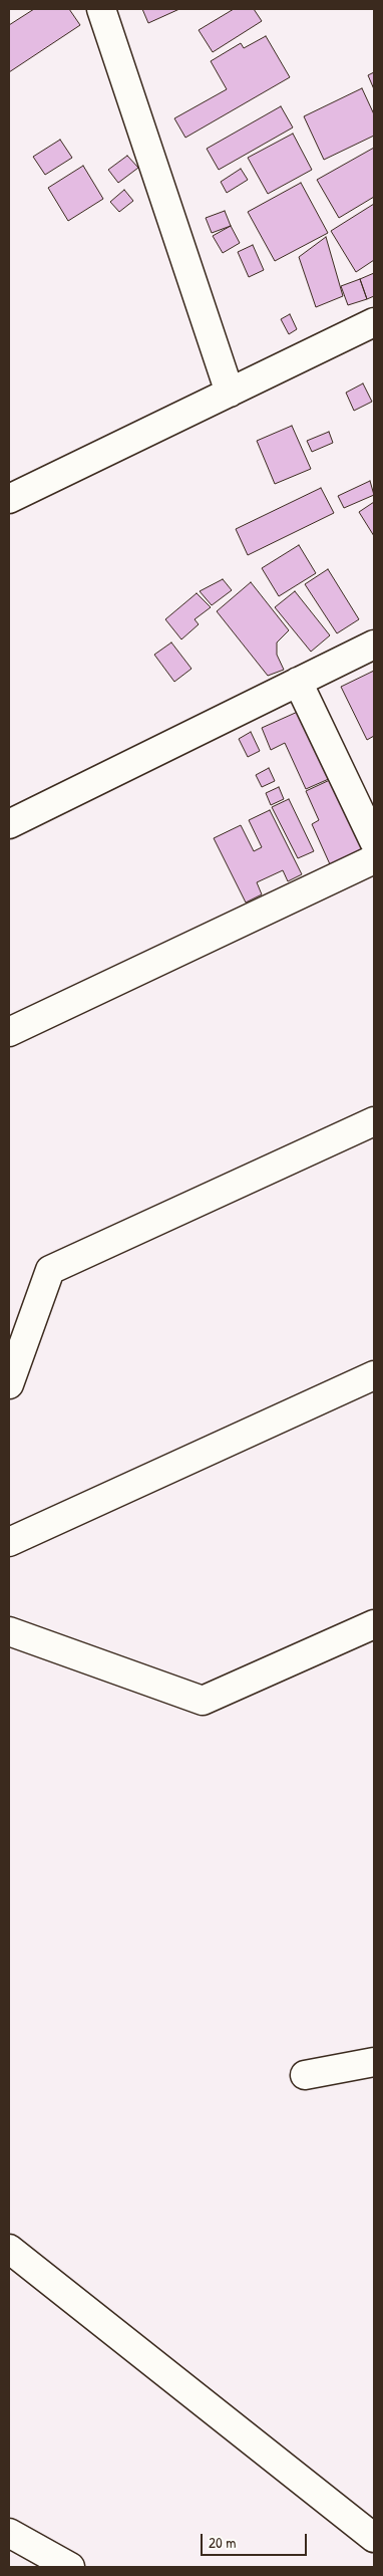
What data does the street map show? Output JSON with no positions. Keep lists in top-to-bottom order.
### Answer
{
  "scale_bar": "20 m"
}
